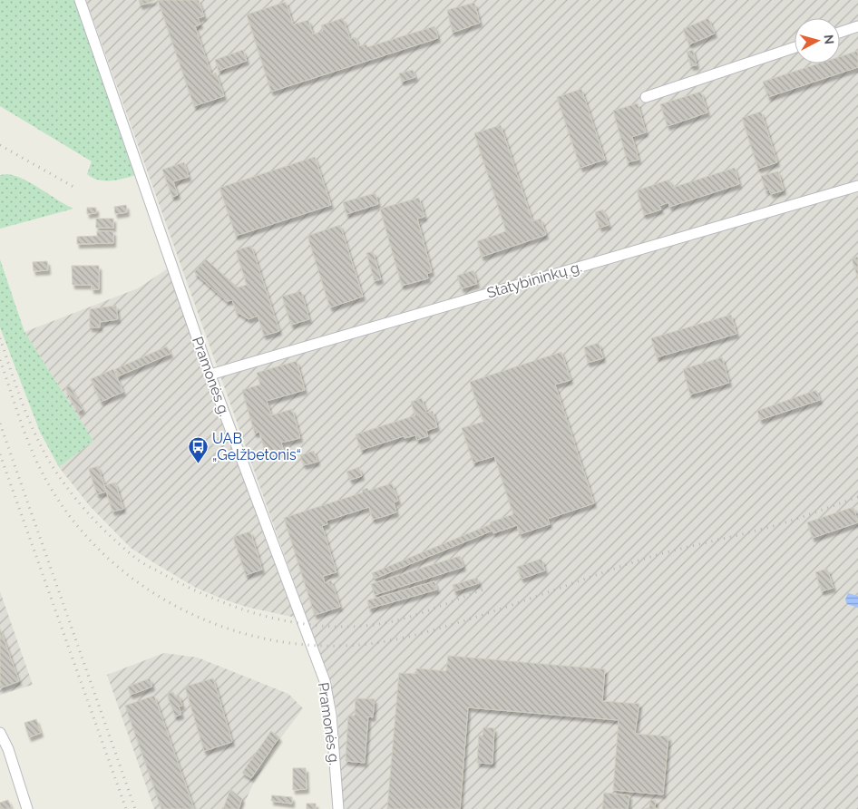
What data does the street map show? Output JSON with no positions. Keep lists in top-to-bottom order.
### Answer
{
  "streets": {
    "street": ["Statybininkų g.", "Pramonės g."]
  },
  "crossings": [
    ["Statybininkų g.", "Pramonės g."]
  ],
  "places": {
    "bus stop": ["UAB „Gelžbetonis“"]
  },
  "north": "right"
}
